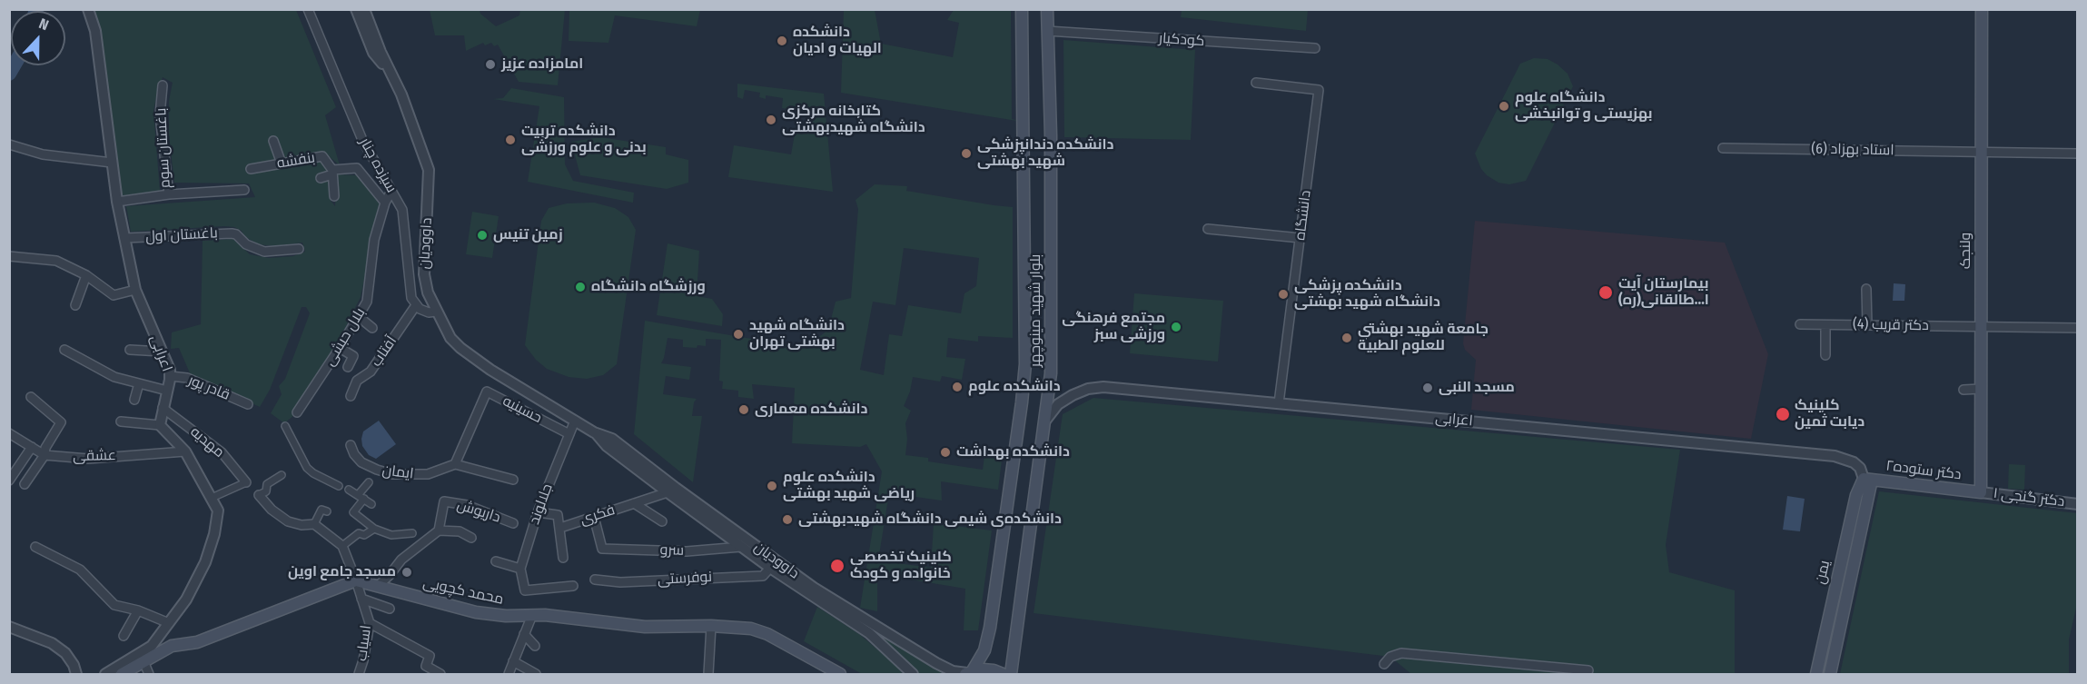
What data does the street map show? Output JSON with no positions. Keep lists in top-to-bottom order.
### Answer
{
  "streets": {
    "main road": [
      "ولنجک",
      "بلوار شهید مینوچهر",
      "دکتر ستوده۲",
      "یمن",
      "محمد کچویی"
    ],
    "street": [
      "کودکیار",
      "باغستان سوم",
      "استاد بهزاد (6)",
      "بنفشه",
      "سیزده چنار",
      "دانشگاه",
      "باغستان اول",
      "داوودیان",
      "دکتر قریب (4)",
      "بلال حبشی",
      "آفتاب",
      "اعرابی",
      "قادر پور",
      "حسینیه",
      "مهدیه",
      "عشقی",
      "ایمان",
      "دکتر گنجی ۱",
      "جلالوند",
      "داریوش",
      "فکری",
      "سرو",
      "نوفرستی",
      "اسیاب"
    ]
  },
  "crossings": [
    ["کودکیار", "بلوار شهید مینوچهر"],
    ["باغستان سوم", "اعرابی"],
    ["استاد بهزاد (6)", "ولنجک"],
    ["بنفشه", "بلال حبشی"],
    ["سیزده چنار", "بلال حبشی"],
    ["سیزده چنار", "آفتاب"],
    ["دانشگاه", "اعرابی"],
    ["باغستان اول", "اعرابی"],
    ["داوودیان", "بلوار شهید مینوچهر"],
    ["داوودیان", "جلالوند"],
    ["داوودیان", "فکری"],
    ["داوودیان", "سرو"],
    ["داوودیان", "نوفرستی"],
    ["ولنجک", "دکتر قریب (4)"],
    ["ولنجک", "دکتر ستوده۲"],
    ["ولنجک", "دکتر گنجی ۱"],
    ["بلوار شهید مینوچهر", "اعرابی"],
    ["اعرابی", "قادر پور"],
    ["اعرابی", "مهدیه"],
    ["اعرابی", "دکتر ستوده۲"],
    ["اعرابی", "یمن"],
    ["حسینیه", "ایمان"],
    ["حسینیه", "جلالوند"],
    ["دکتر ستوده۲", "دکتر گنجی ۱"],
    ["دکتر ستوده۲", "یمن"],
    ["جلالوند", "فکری"],
    ["فکری", "سرو"],
    ["محمد کچویی", "اسیاب"]
  ],
  "places": [
    "دانشکده الهیات و ادیان",
    "امامزاده عزیز",
    "دانشگاه علوم بهزیستی و توانبخشی",
    "کتابخانه مرکزی دانشگاه شهیدبهشتی",
    "دانشکده تربیت بدنی و علوم ورزشی",
    "دانشکده دندانپزشکی شهید بهشتی",
    "زمین تنیس",
    "ورزشگاه دانشگاه",
    "بیمارستان آیت ا...طالقانی(ره)",
    "دانشکده پزشکی دانشگاه شهید بهشتی",
    "مجتمع فرهنگی ورزشی سبز",
    "دانشگاه شهید بهشتی تهران",
    "جامعة شهيد بهشتي للعلوم الطبية",
    "دانشکده علوم",
    "مسجد النبی",
    "دانشکده معماری",
    "کلینیک دیابت ثمین",
    "دانشکده بهداشت",
    "دانشکده علوم ریاضی شهید بهشتی",
    "دانشکده‌ی شیمی دانشگاه شهیدبهشتی",
    "کلینیک تخصصی خانواده و کودک",
    "مسجد جامع اوین"
  ],
  "north": "top"
}
